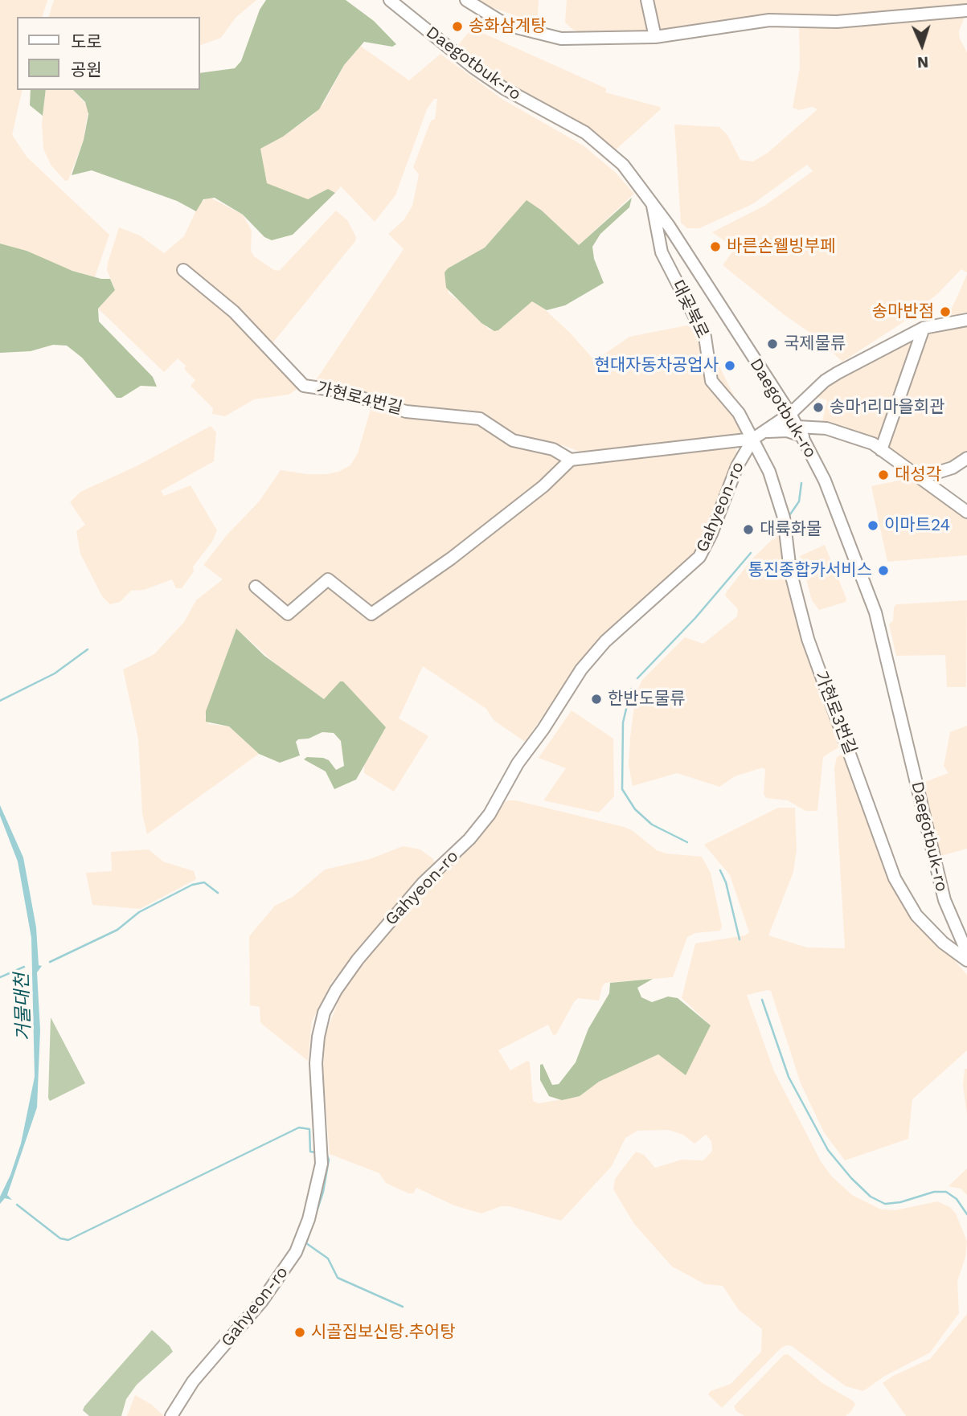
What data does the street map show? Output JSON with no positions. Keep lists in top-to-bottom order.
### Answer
{
  "streets": {
    "street": [
      "Daegotbuk-ro",
      "대곶북로",
      "가현로4번길",
      "Gahyeon-ro",
      "가현로3번길"
    ]
  },
  "crossings": [
    ["Daegotbuk-ro", "대곶북로"],
    ["Daegotbuk-ro", "Gahyeon-ro"],
    ["대곶북로", "Gahyeon-ro"],
    ["대곶북로", "가현로3번길"],
    ["Gahyeon-ro", "가현로3번길"]
  ],
  "water": ["거물대천"],
  "places": [
    "송화삼계탕",
    "바른손웰빙부페",
    "송마반점",
    "국제물류",
    "현대자동차공업사",
    "송마1리마을회관",
    "대성각",
    "이마트24",
    "대륙화물",
    "통진종합카서비스",
    "한반도물류",
    "시골집보신탕.추어탕"
  ],
  "legend": ["도로", "공원"],
  "north": "bottom"
}
